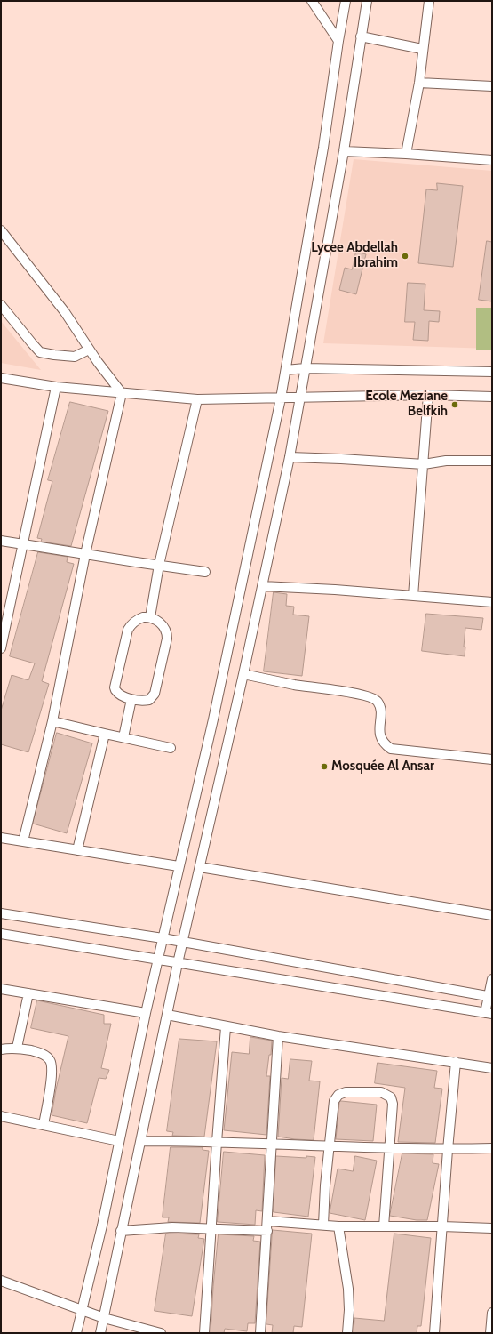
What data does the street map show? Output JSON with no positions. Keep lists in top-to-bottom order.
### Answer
{
  "places": ["Lycee Abdellah Ibrahim", "Ecole Meziane Belfkih", "Mosquée Al Ansar"]
}
